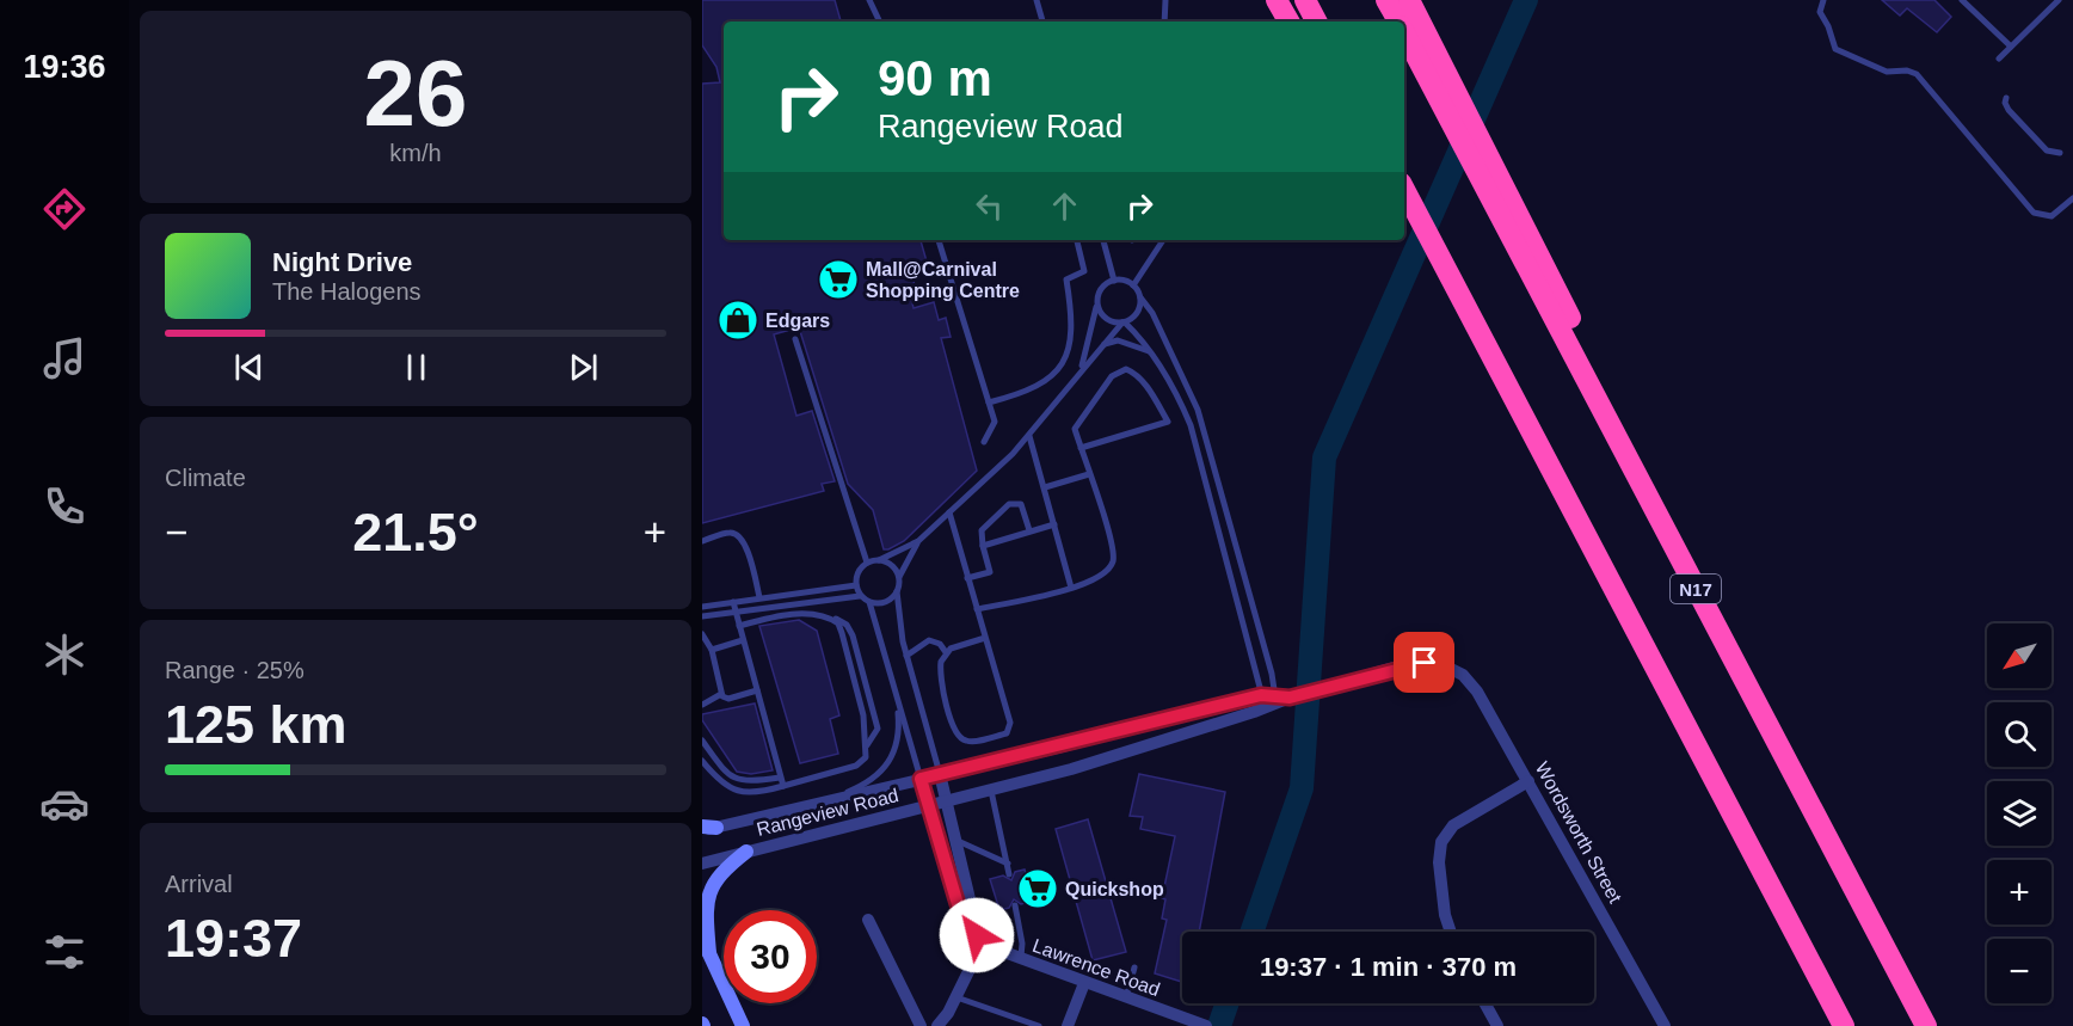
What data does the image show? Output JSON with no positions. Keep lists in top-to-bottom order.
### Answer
{
  "streets": {
    "highway": ["N17"],
    "street": ["Rangeview Road", "Wordsworth Street", "Lawrence Road"]
  },
  "crossings": [
    ["Rangeview Road", "Wordsworth Street"]
  ],
  "places": {
    "supermarket": ["Mall@Carnival Shopping Centre", "Quickshop"],
    "shop": ["Edgars"]
  },
  "north": "bottom left",
  "page": {
    "tabs": "19:36",
    "tile": [
      ["26", "km/h"],
      "Climate",
      ["Range · 25%", "125 km"],
      ["Arrival", "19:37"]
    ],
    "turn": ["90 m", "Rangeview Road"],
    "song": ["Night Drive", "The Halogens"],
    "heat": ["−", "21.5°", "+"],
    "map_buttons": ["+", "−"],
    "limit": "30",
    "trip": "19:37 · 1 min · 370 m"
  }
}
